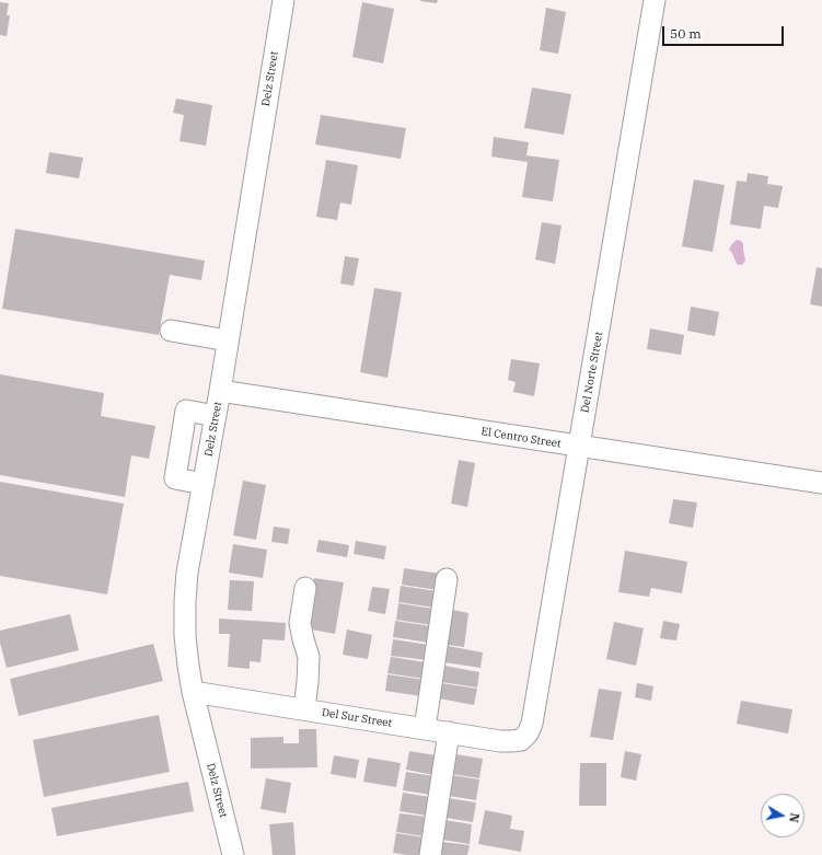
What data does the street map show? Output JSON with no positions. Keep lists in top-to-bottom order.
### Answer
{
  "streets": {
    "street": [
      "Delz Street",
      "Del Norte Street",
      "El Centro Street",
      "Del Sur Street"
    ]
  },
  "crossings": [
    ["Delz Street", "El Centro Street"],
    ["Delz Street", "Del Sur Street"],
    ["Del Norte Street", "El Centro Street"],
    ["Del Norte Street", "Del Sur Street"]
  ],
  "scale_bar": "50 m",
  "north": "right"
}
